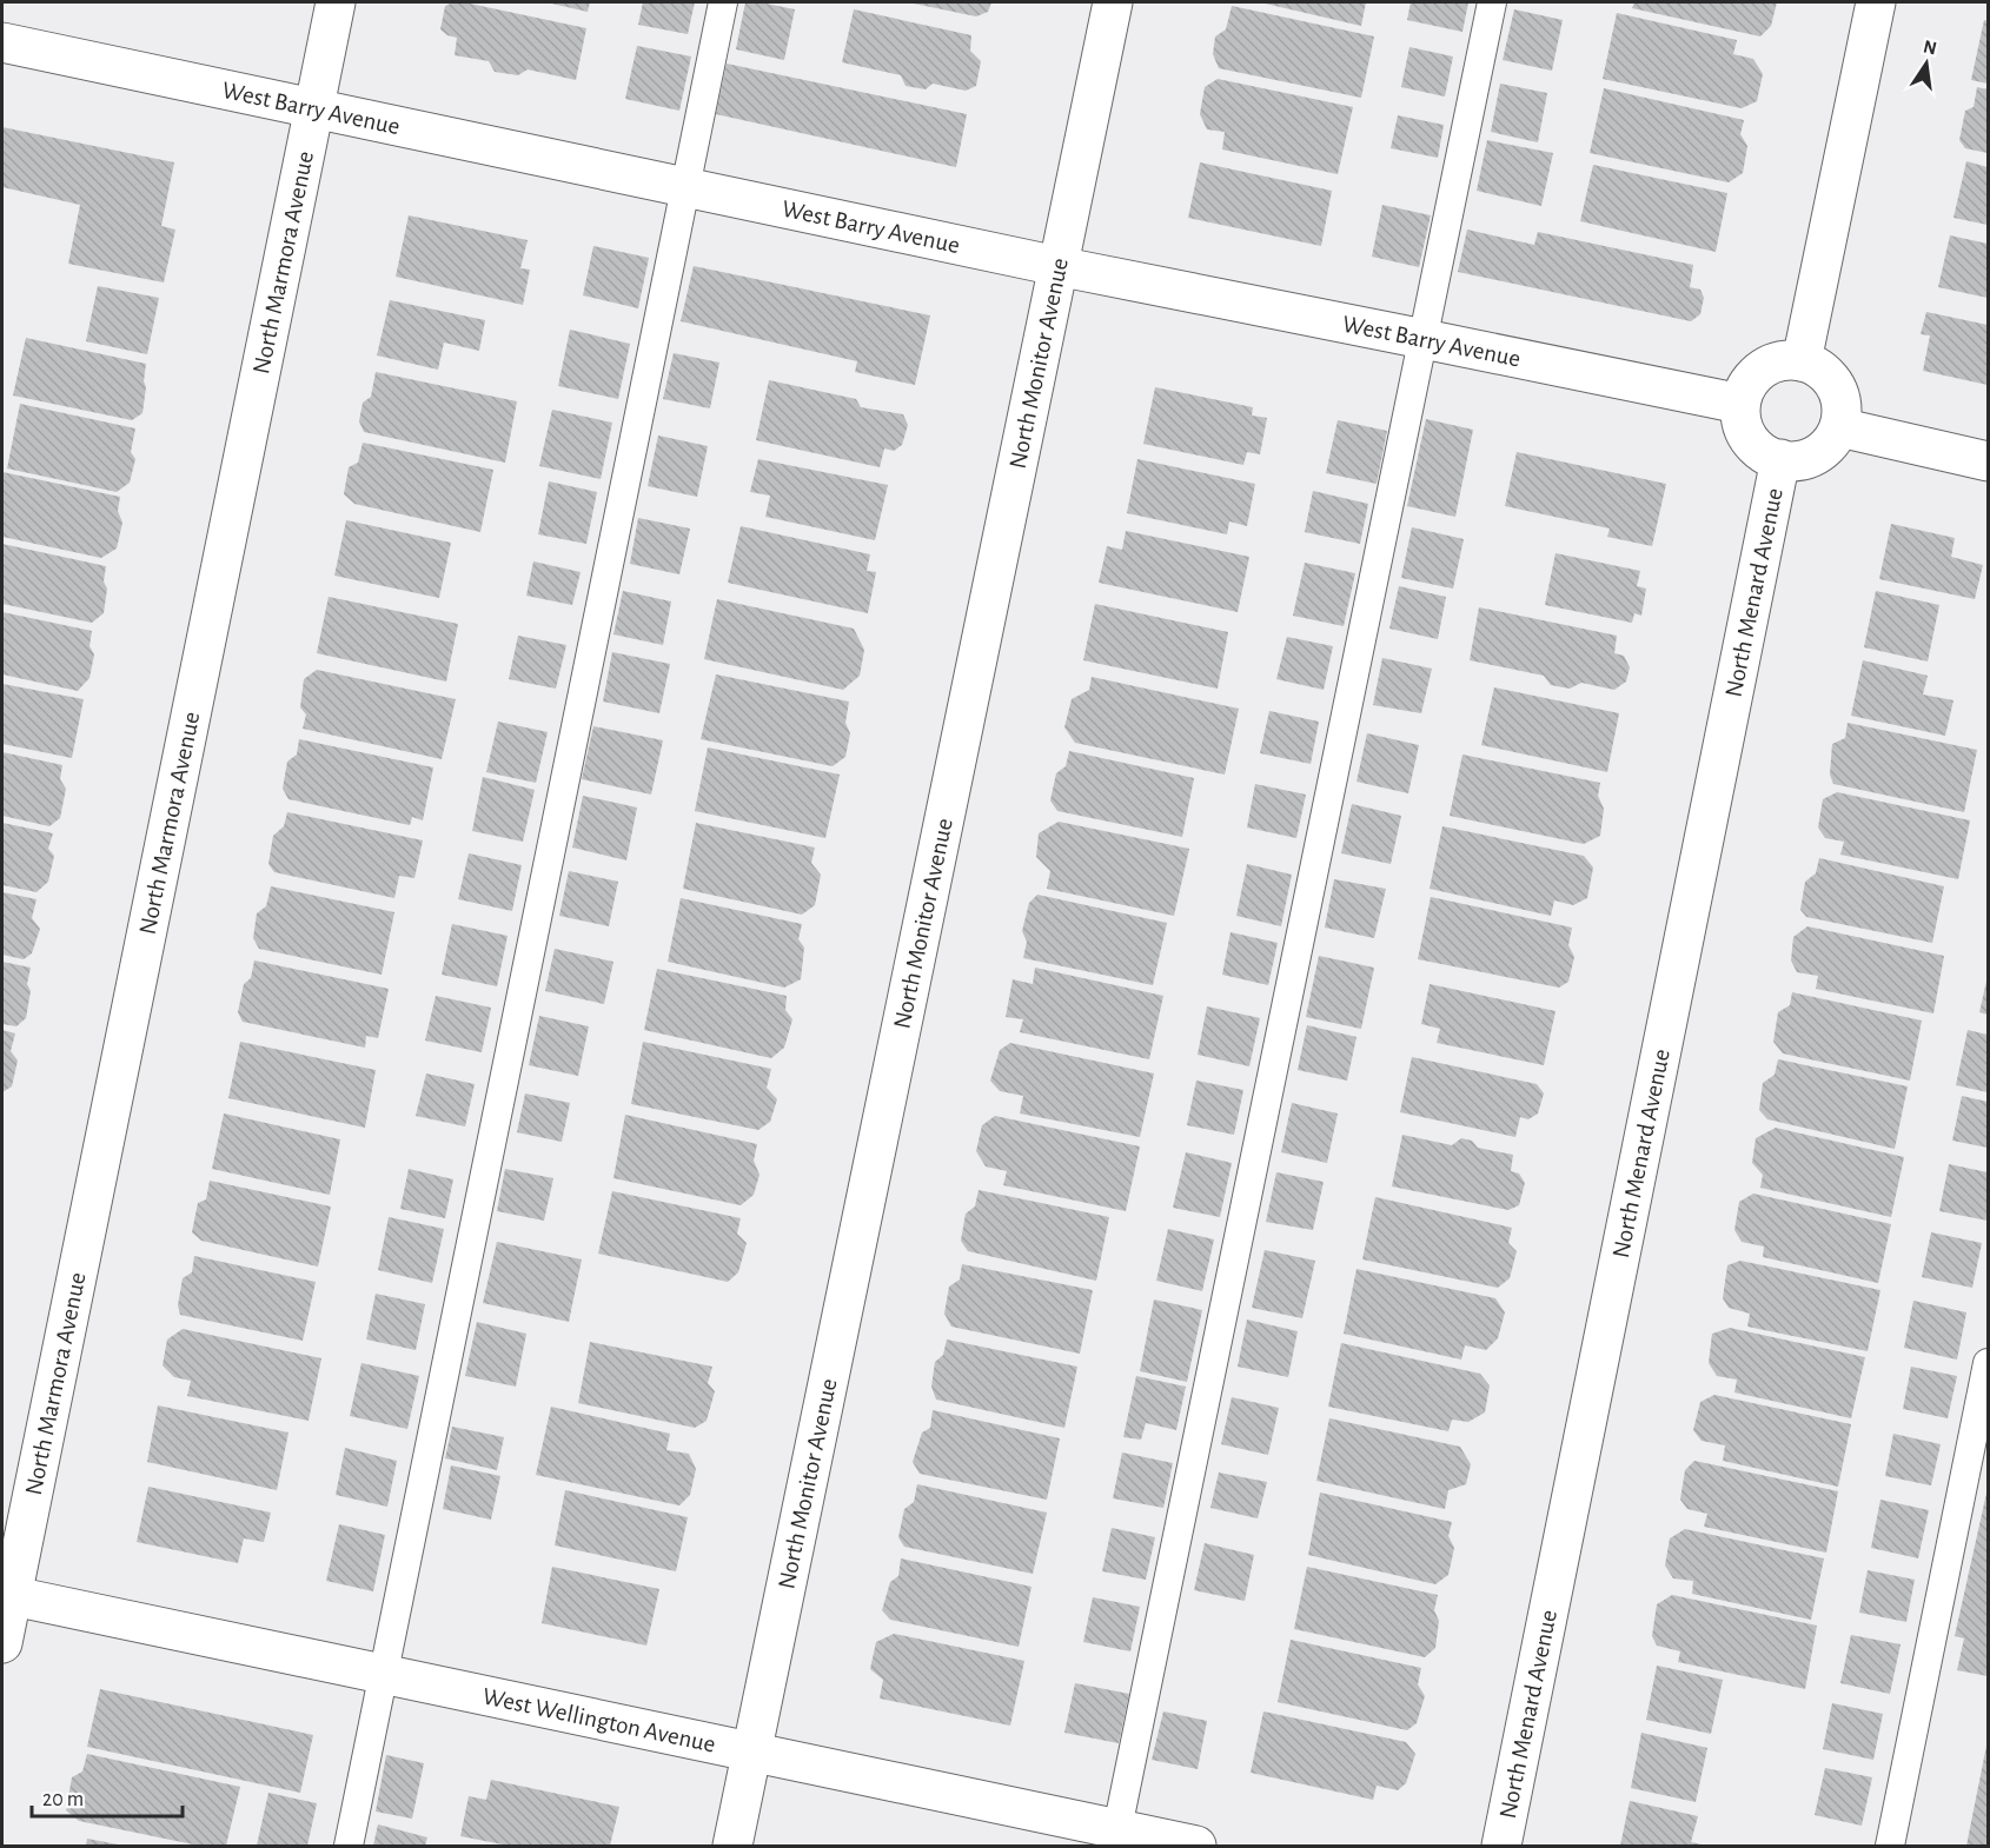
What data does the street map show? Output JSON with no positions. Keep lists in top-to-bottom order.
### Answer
{
  "streets": {
    "street": [
      "West Barry Avenue",
      "North Marmora Avenue",
      "North Monitor Avenue",
      "North Menard Avenue",
      "West Wellington Avenue"
    ]
  },
  "crossings": [
    ["West Barry Avenue", "North Marmora Avenue"],
    ["West Barry Avenue", "North Monitor Avenue"],
    ["West Barry Avenue", "North Menard Avenue"],
    ["North Marmora Avenue", "West Wellington Avenue"],
    ["North Monitor Avenue", "West Wellington Avenue"]
  ],
  "scale_bar": "20 m",
  "north": "top"
}
